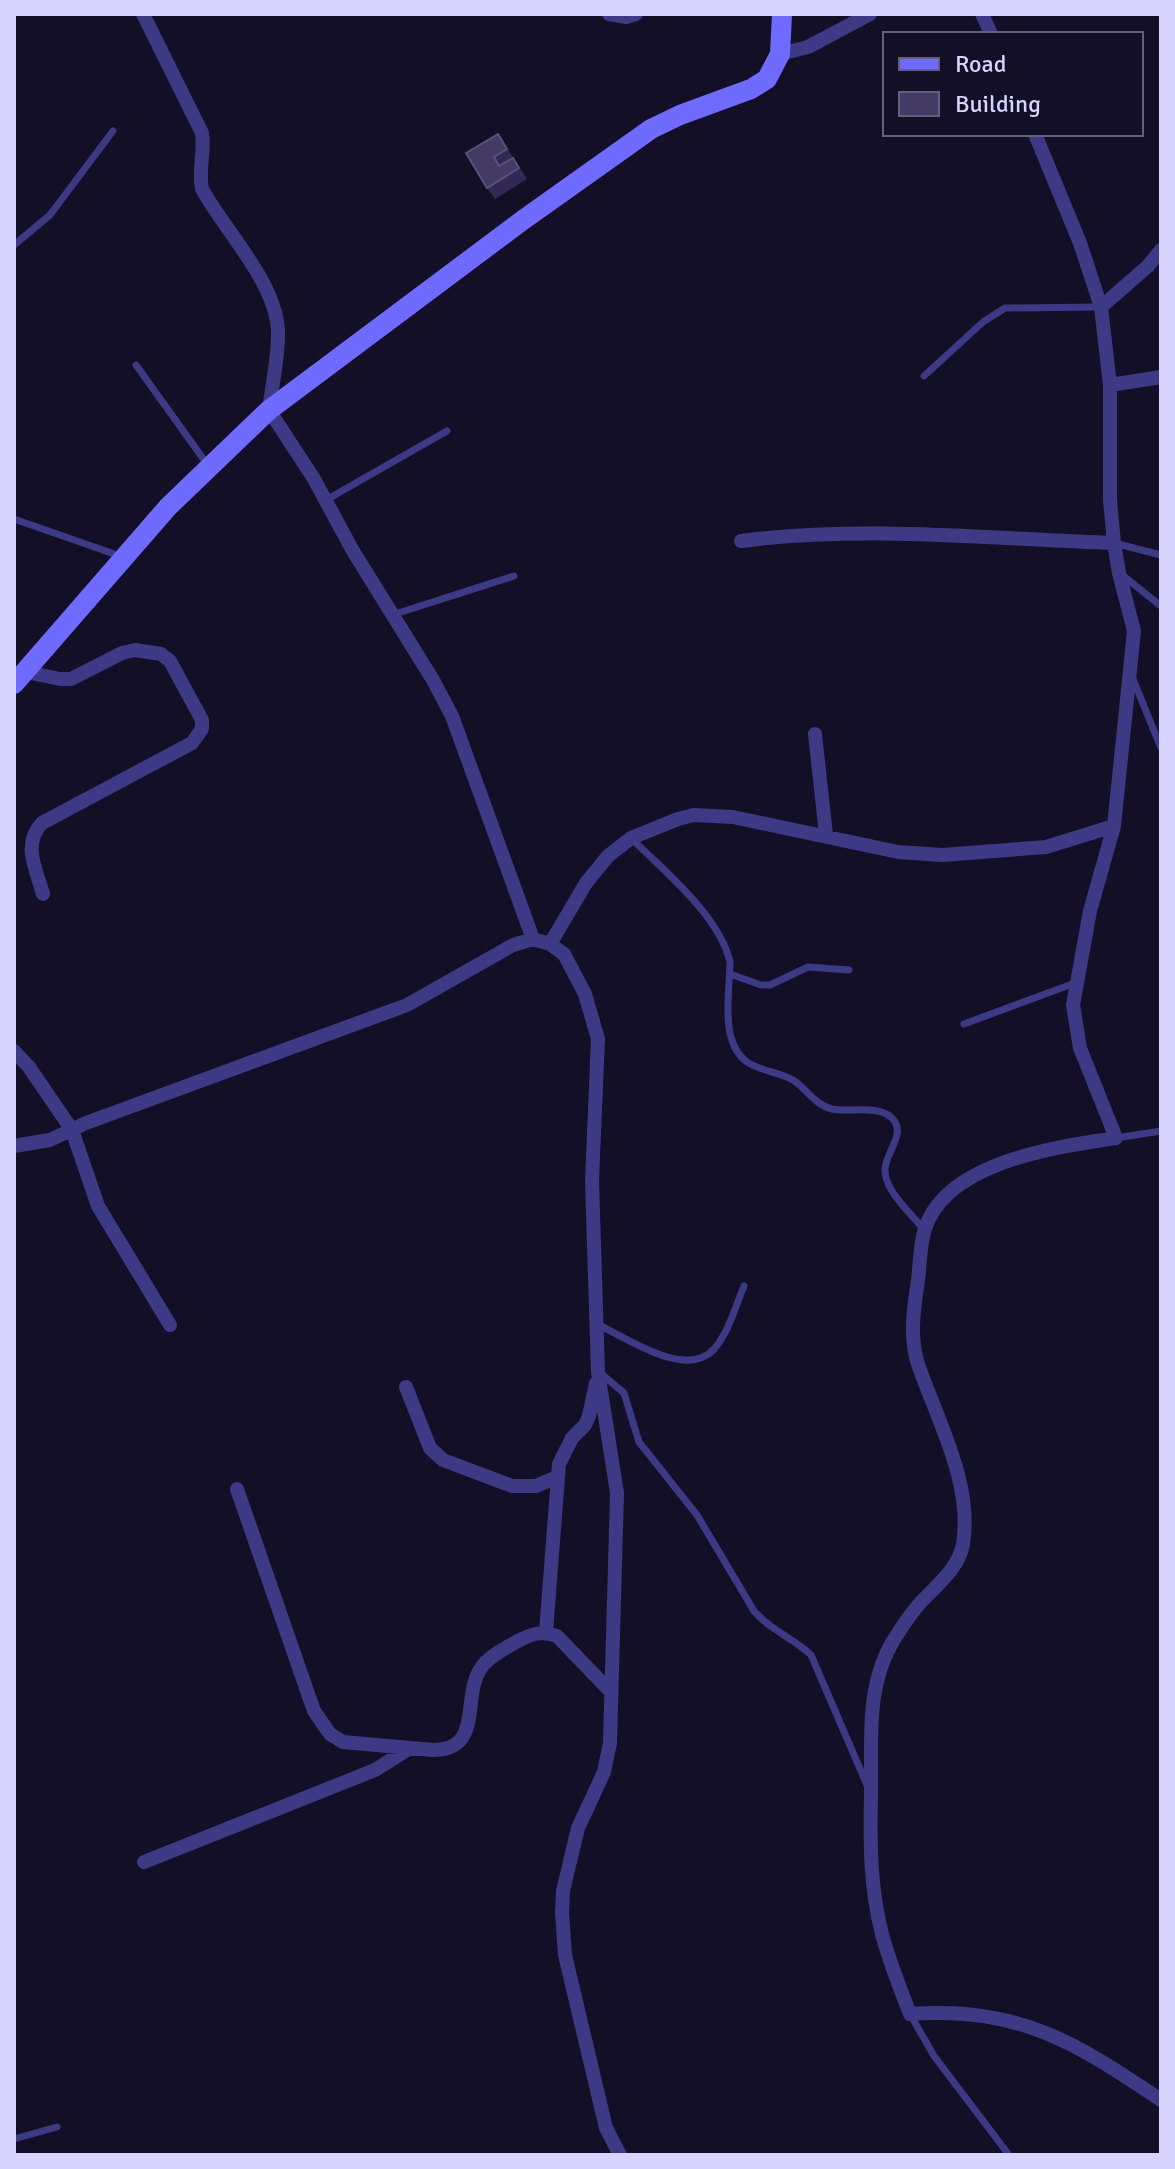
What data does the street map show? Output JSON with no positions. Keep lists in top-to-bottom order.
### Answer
{
  "legend": ["Road", "Building"]
}
